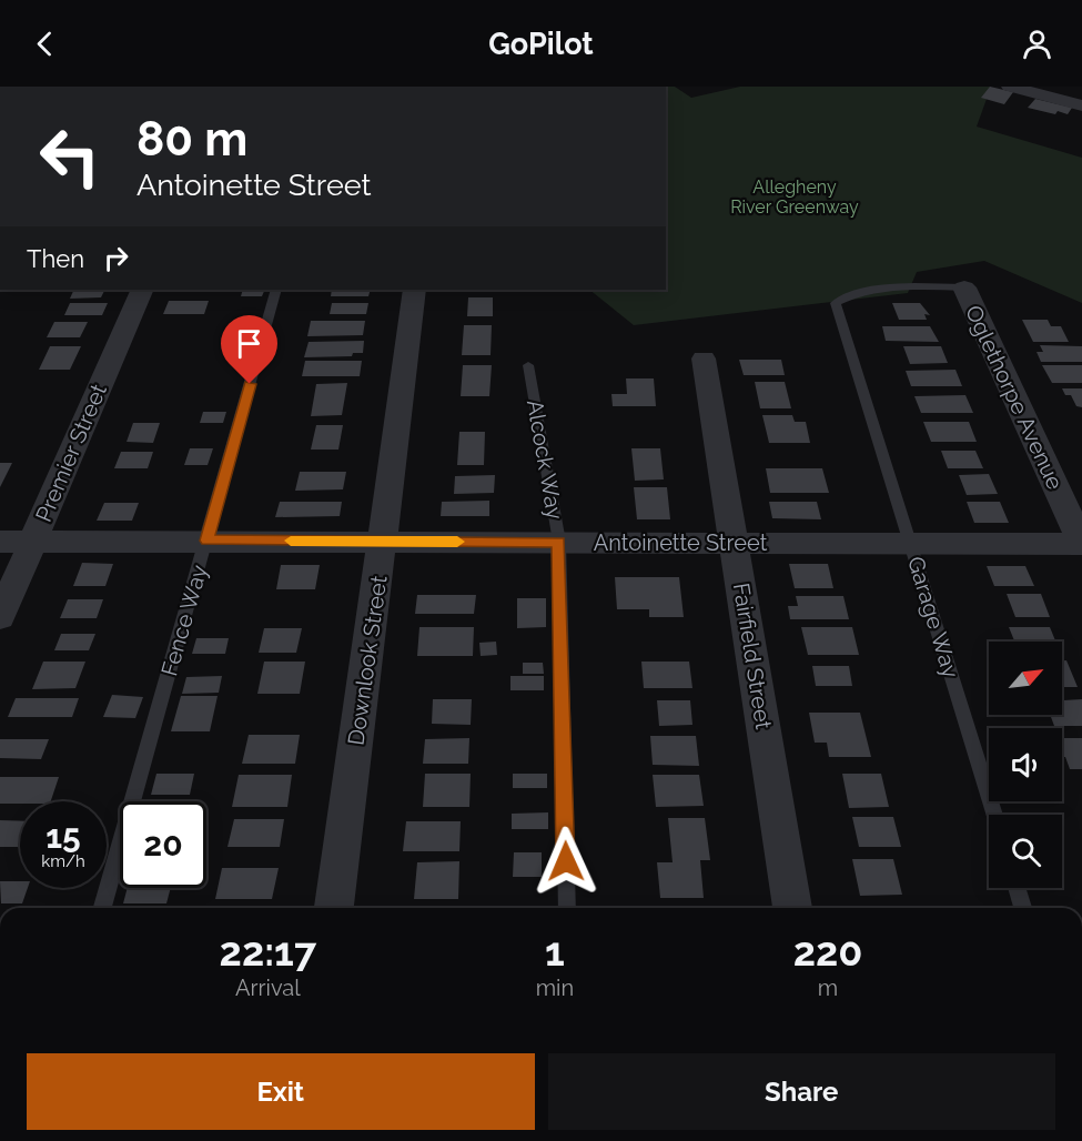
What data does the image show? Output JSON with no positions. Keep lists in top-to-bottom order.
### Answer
{
  "streets": {
    "street": [
      "Oglethorpe Avenue",
      "Premier Street",
      "Antoinette Street",
      "Fairfield Street",
      "Downlook Street"
    ],
    "lane": ["Alcock Way", "Garage Way", "Fence Way"]
  },
  "crossings": [
    ["Oglethorpe Avenue", "Antoinette Street"],
    ["Oglethorpe Avenue", "Garage Way"],
    ["Premier Street", "Antoinette Street"],
    ["Alcock Way", "Antoinette Street"],
    ["Antoinette Street", "Garage Way"],
    ["Antoinette Street", "Fence Way"],
    ["Antoinette Street", "Fairfield Street"],
    ["Antoinette Street", "Downlook Street"]
  ],
  "parks": ["Allegheny River Greenway"],
  "north": "top right",
  "page": {
    "header": "GoPilot",
    "turn": ["80 m", "Antoinette Street"],
    "then": "Then",
    "speed": "15 km/h",
    "limit": "20",
    "eta": [
      "22:17",
      "Arrival",
      "1",
      "min",
      "220",
      "m"
    ],
    "buttons": ["Exit", "Share"]
  }
}
